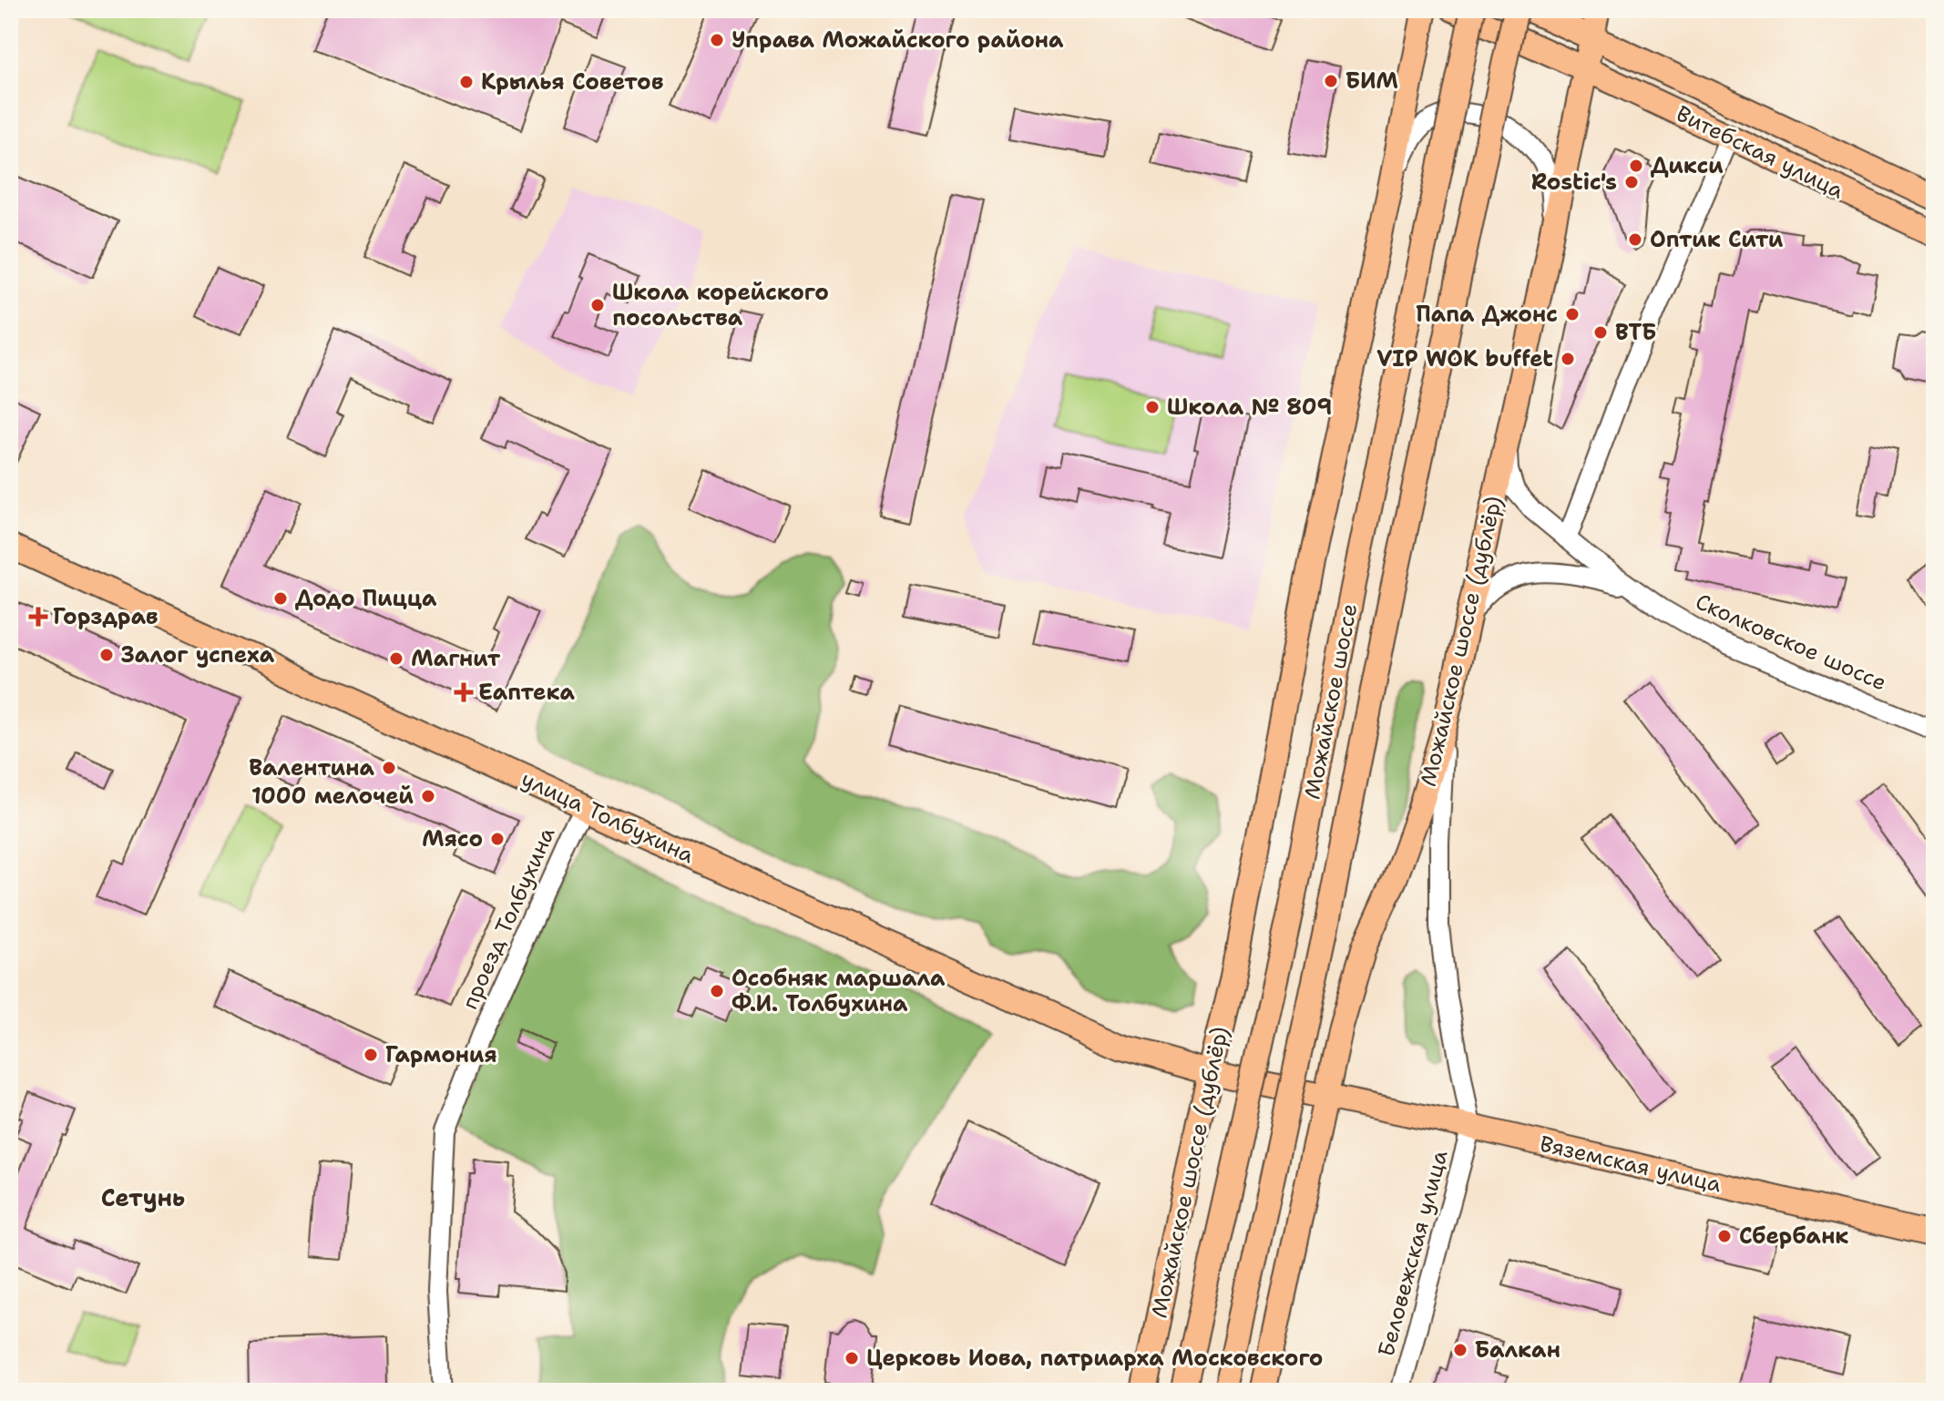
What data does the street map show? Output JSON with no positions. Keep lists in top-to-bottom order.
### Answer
{
  "streets": {
    "main road": [
      "Витебская улица",
      "Можайское шоссе (дублёр)",
      "Можайское шоссе",
      "улица Толбухина",
      "Вяземская улица"
    ],
    "street": ["Сколковское шоссе", "проезд Толбухина", "Беловежская улица"]
  },
  "crossings": [
    ["Витебская улица", "Можайское шоссе (дублёр)"],
    ["Можайское шоссе (дублёр)", "Сколковское шоссе"],
    ["Можайское шоссе (дублёр)", "улица Толбухина"],
    ["Можайское шоссе (дублёр)", "Вяземская улица"],
    ["улица Толбухина", "проезд Толбухина"],
    ["улица Толбухина", "Вяземская улица"],
    ["Вяземская улица", "Беловежская улица"]
  ],
  "districts": ["Сетунь"],
  "places": {
    "other": [
      "Управа Можайского района",
      "БИМ",
      "Крылья Советов",
      "Дикси",
      "Rostic's",
      "Оптик Сити",
      "Школа корейского посольства",
      "Папа Джонс",
      "ВТБ",
      "VIP WOK buffet",
      "Школа № 809",
      "Додо Пицца",
      "Залог успеха",
      "Магнит",
      "Валентина",
      "1000 мелочей",
      "Мясо",
      "Особняк маршала Ф.И. Толбухина",
      "Гармония",
      "Сбербанк",
      "Балкан",
      "Церковь Иова, патриарха Московского"
    ],
    "health": ["Горздрав", "Еаптека"]
  }
}
